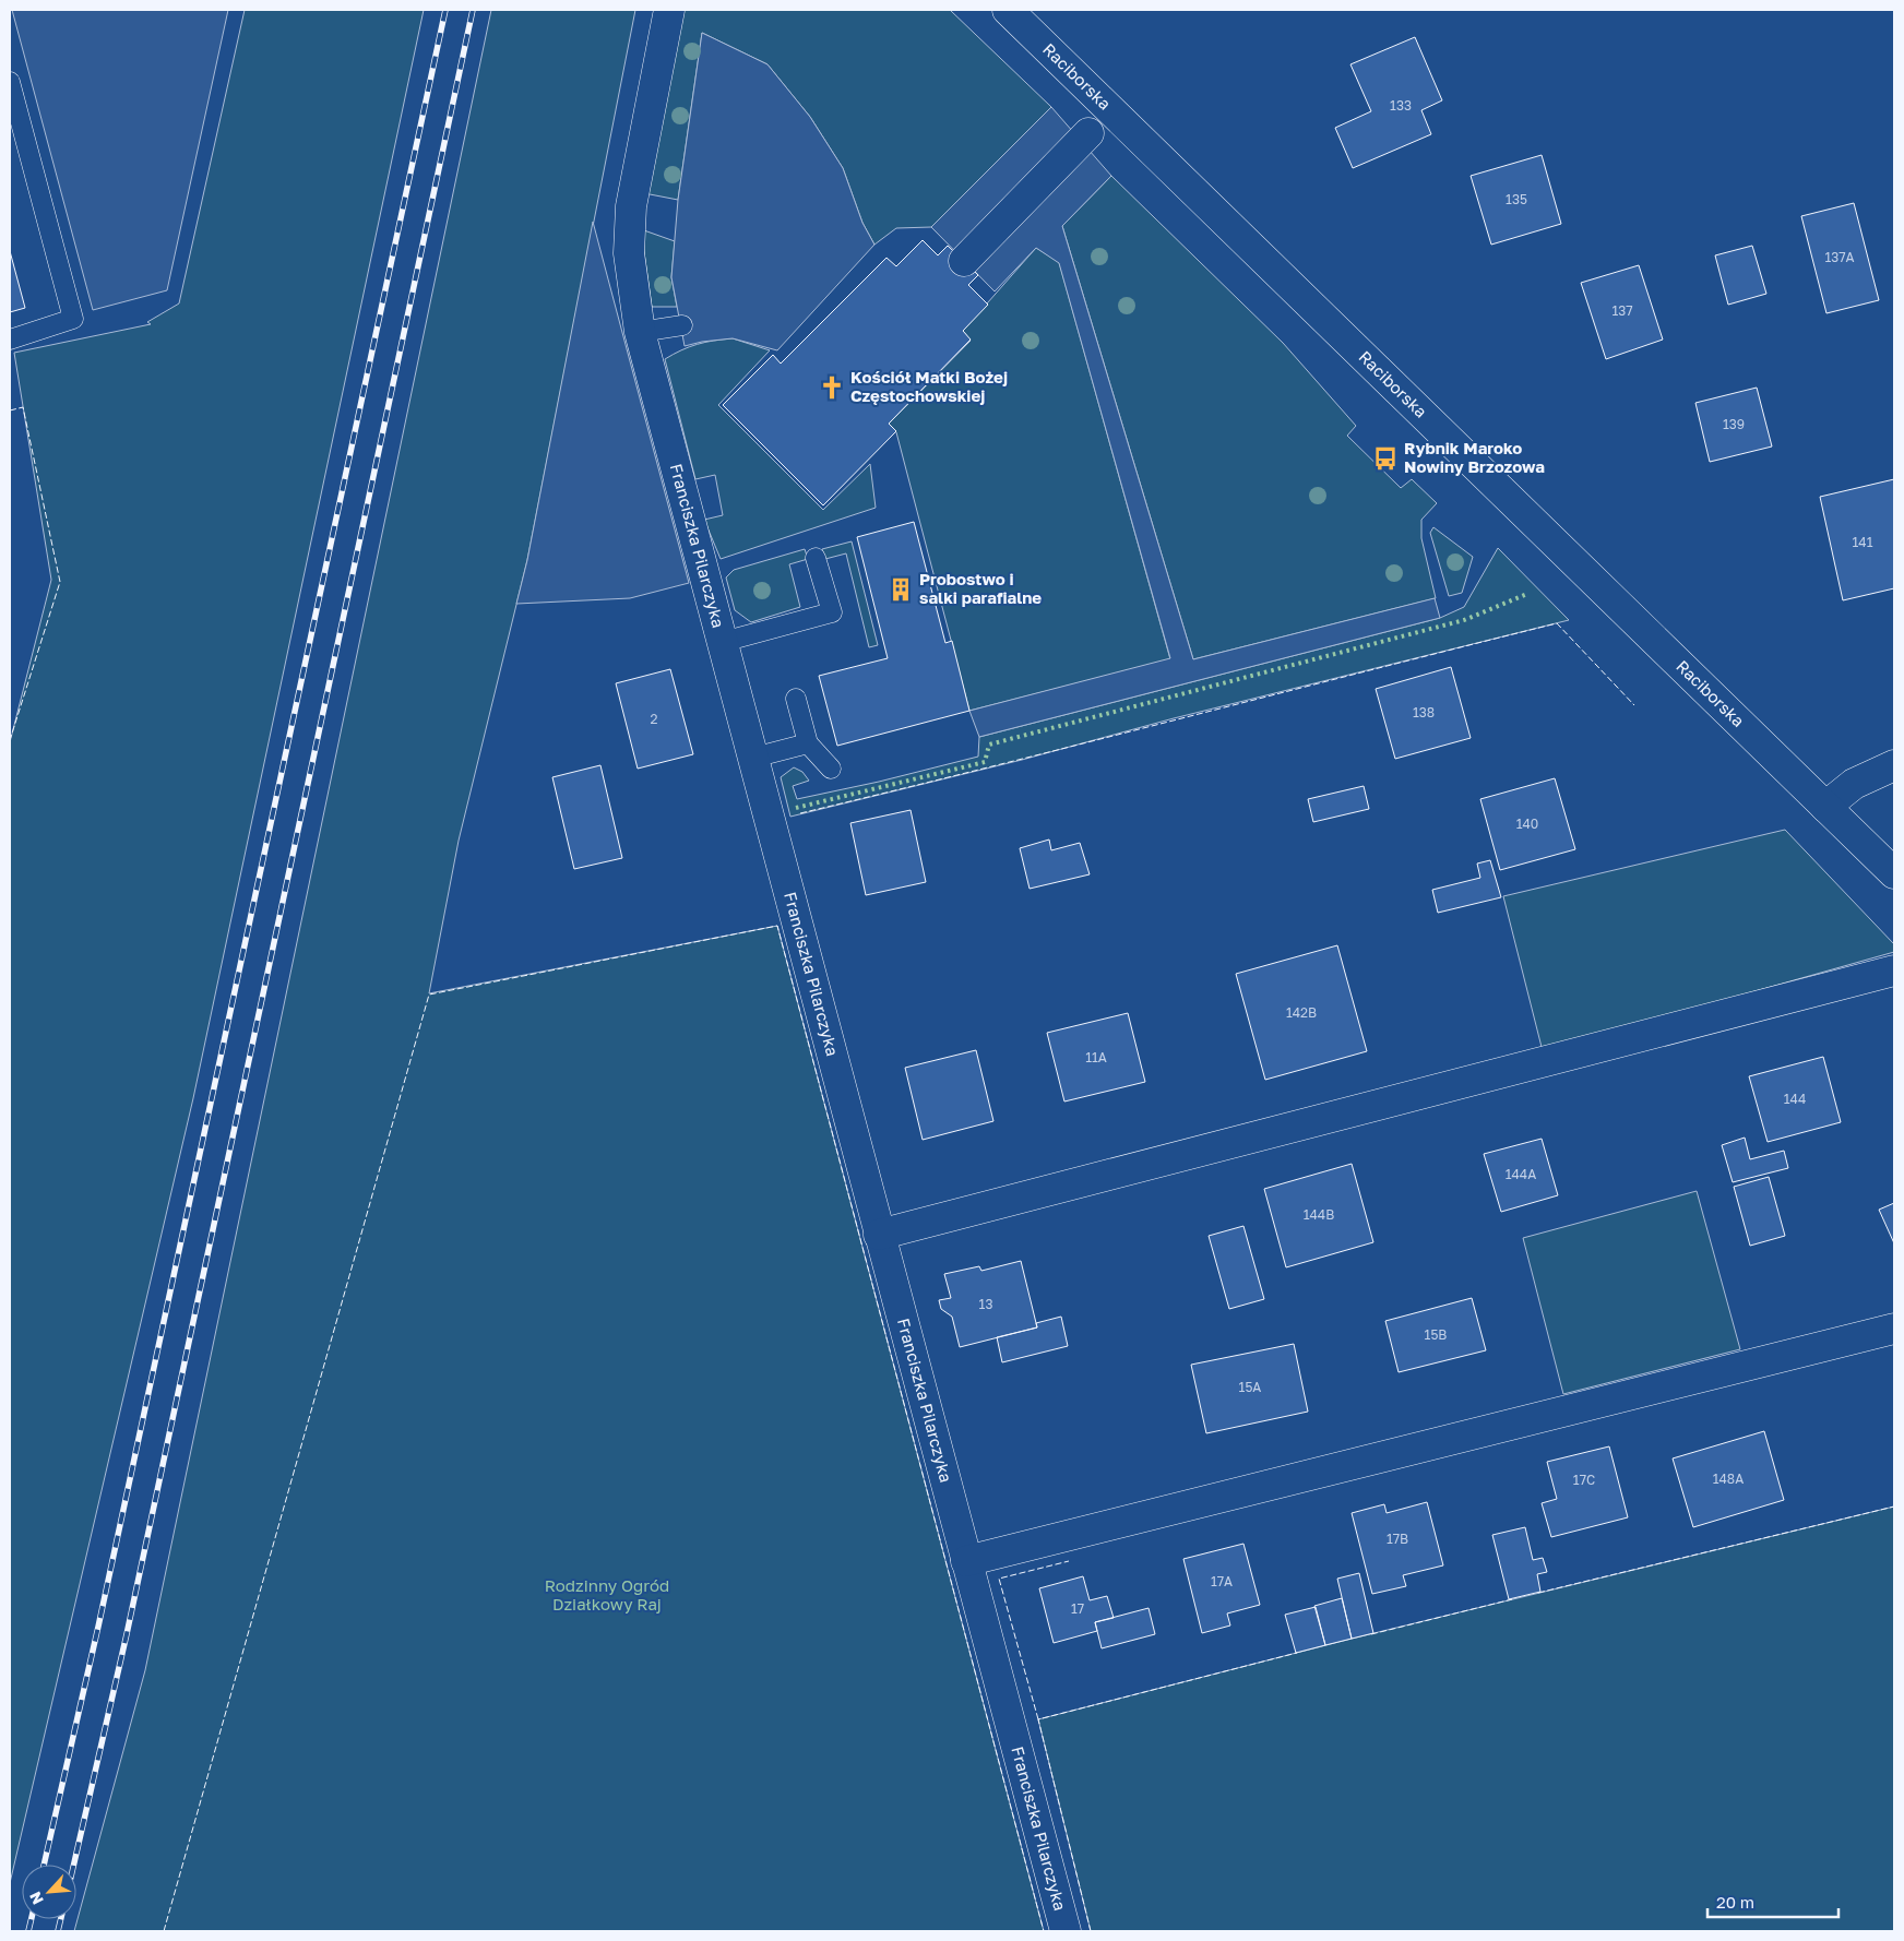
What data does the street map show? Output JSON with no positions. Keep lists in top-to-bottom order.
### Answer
{
  "streets": {
    "street": ["Raciborska", "Franciszka Pilarczyka"]
  },
  "parks": ["Rodzinny Ogród Działkowy Raj"],
  "places": {
    "church": ["Kościół Matki Bożej Częstochowskiej"],
    "bus stop": ["Rybnik Maroko Nowiny Brzozowa"],
    "building": ["Probostwo i salki parafialne"]
  },
  "house_numbers": [
    "133",
    "135",
    "137A",
    "137",
    "139",
    "141",
    "138",
    "2",
    "140",
    "142B",
    "11A",
    "144",
    "144A",
    "144B",
    "13",
    "15B",
    "15A",
    "148A",
    "17C",
    "17B",
    "17A",
    "17"
  ],
  "scale_bar": "20 m",
  "north": "bottom left"
}
